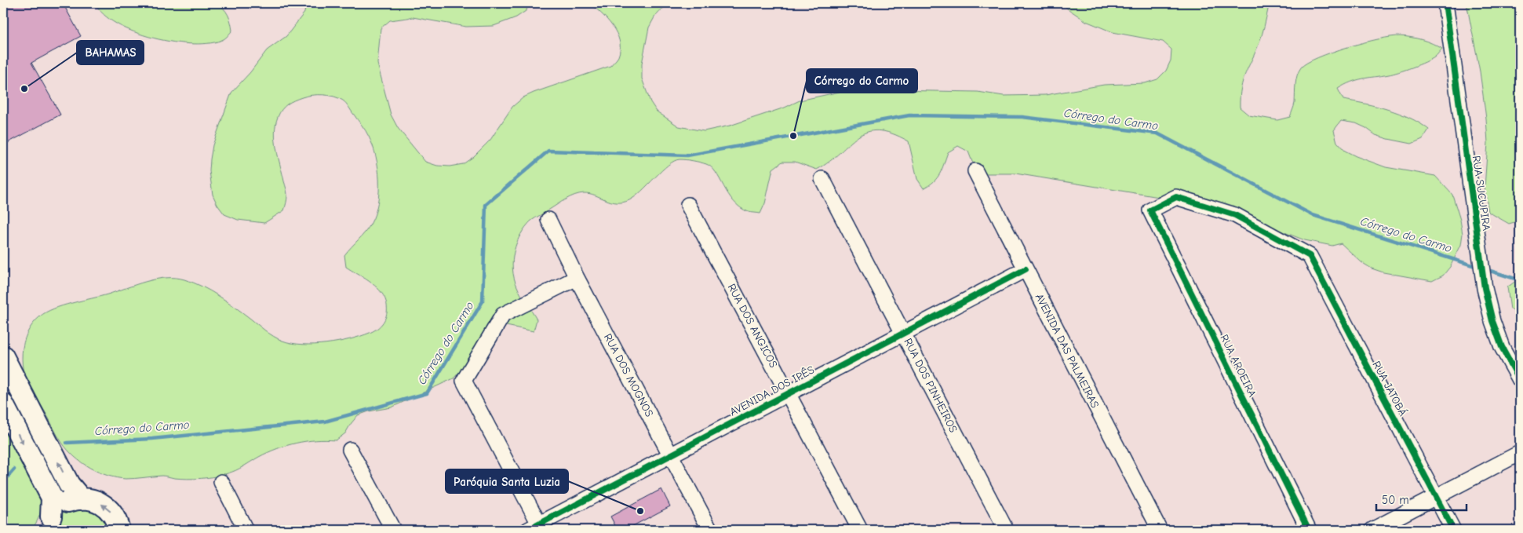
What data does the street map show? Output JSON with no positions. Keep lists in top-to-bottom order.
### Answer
{
  "streets": {
    "street": [
      "RUA SUCUPIRA",
      "RUA DOS ANGICOS",
      "AVENIDA DAS PALMEIRAS",
      "RUA AROEIRA",
      "RUA DOS MOGNOS",
      "RUA DOS PINHEIROS",
      "RUA JATOBÁ",
      "AVENIDA DOS IPÊS"
    ]
  },
  "crossings": [
    ["RUA DOS ANGICOS", "AVENIDA DOS IPÊS"],
    ["AVENIDA DAS PALMEIRAS", "AVENIDA DOS IPÊS"],
    ["RUA AROEIRA", "RUA JATOBÁ"],
    ["RUA DOS MOGNOS", "AVENIDA DOS IPÊS"],
    ["RUA DOS PINHEIROS", "AVENIDA DOS IPÊS"]
  ],
  "water": ["Córrego do Carmo"],
  "places": ["BAHAMAS", "Córrego do Carmo", "Paróquia Santa Luzia"],
  "scale_bar": "50 m"
}
